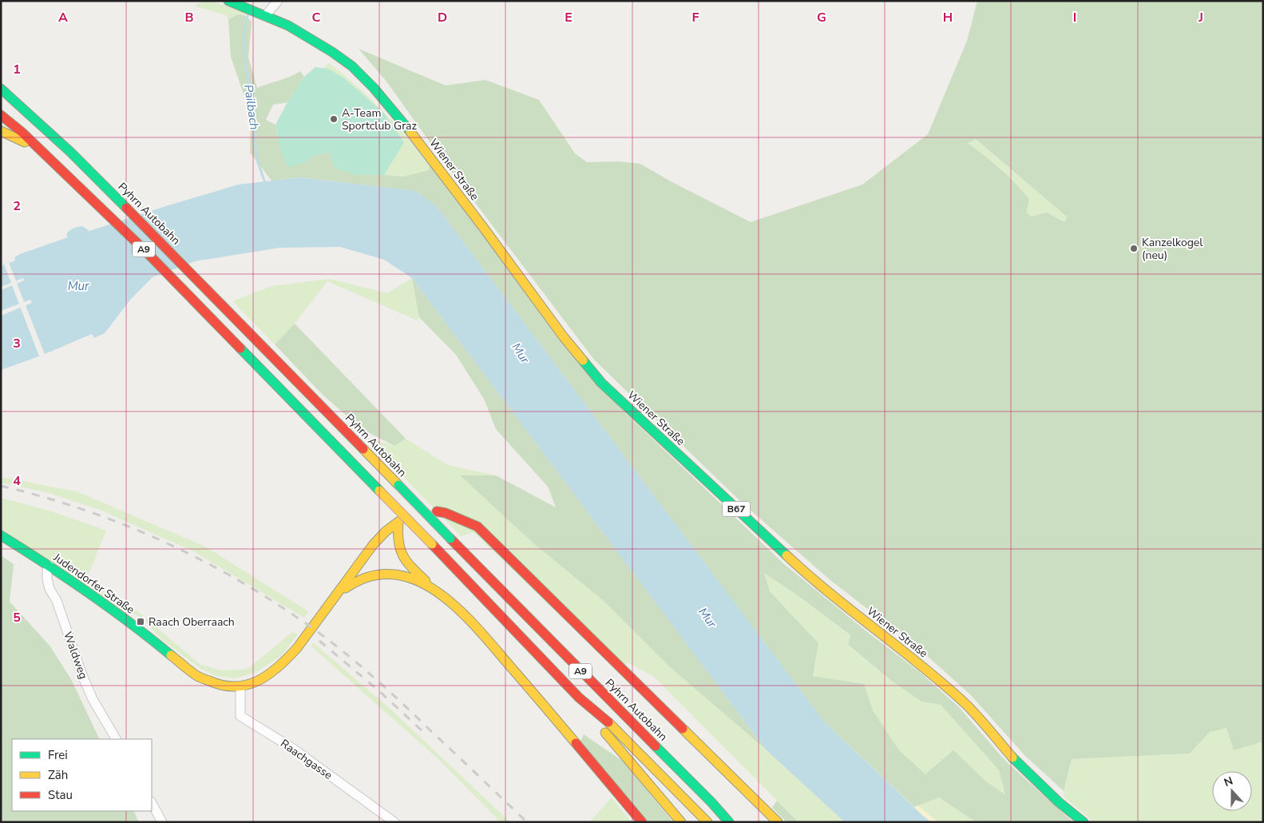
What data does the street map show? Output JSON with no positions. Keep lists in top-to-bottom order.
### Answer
{
  "streets": {
    "main road": [
      "Wiener Straße",
      "Pyhrn Autobahn",
      "A9",
      "B67",
      "Judendorfer Straße"
    ],
    "street": ["Waldweg", "Raachgasse"]
  },
  "crossings": [
    ["Judendorfer Straße", "Waldweg"],
    ["Judendorfer Straße", "Raachgasse"]
  ],
  "water": ["Pailbach", "Mur"],
  "places": {
    "other": ["A-Team Sportclub Graz", "Kanzelkogel (neu)"],
    "transit": ["Raach Oberraach"]
  },
  "legend": ["Frei", "Zäh", "Stau"],
  "north": "top",
  "grid": {
    "columns": [
      "A",
      "B",
      "C",
      "D",
      "E",
      "F",
      "G",
      "H",
      "I",
      "J"
    ],
    "rows": [
      "1",
      "2",
      "3",
      "4",
      "5"
    ]
  }
}
